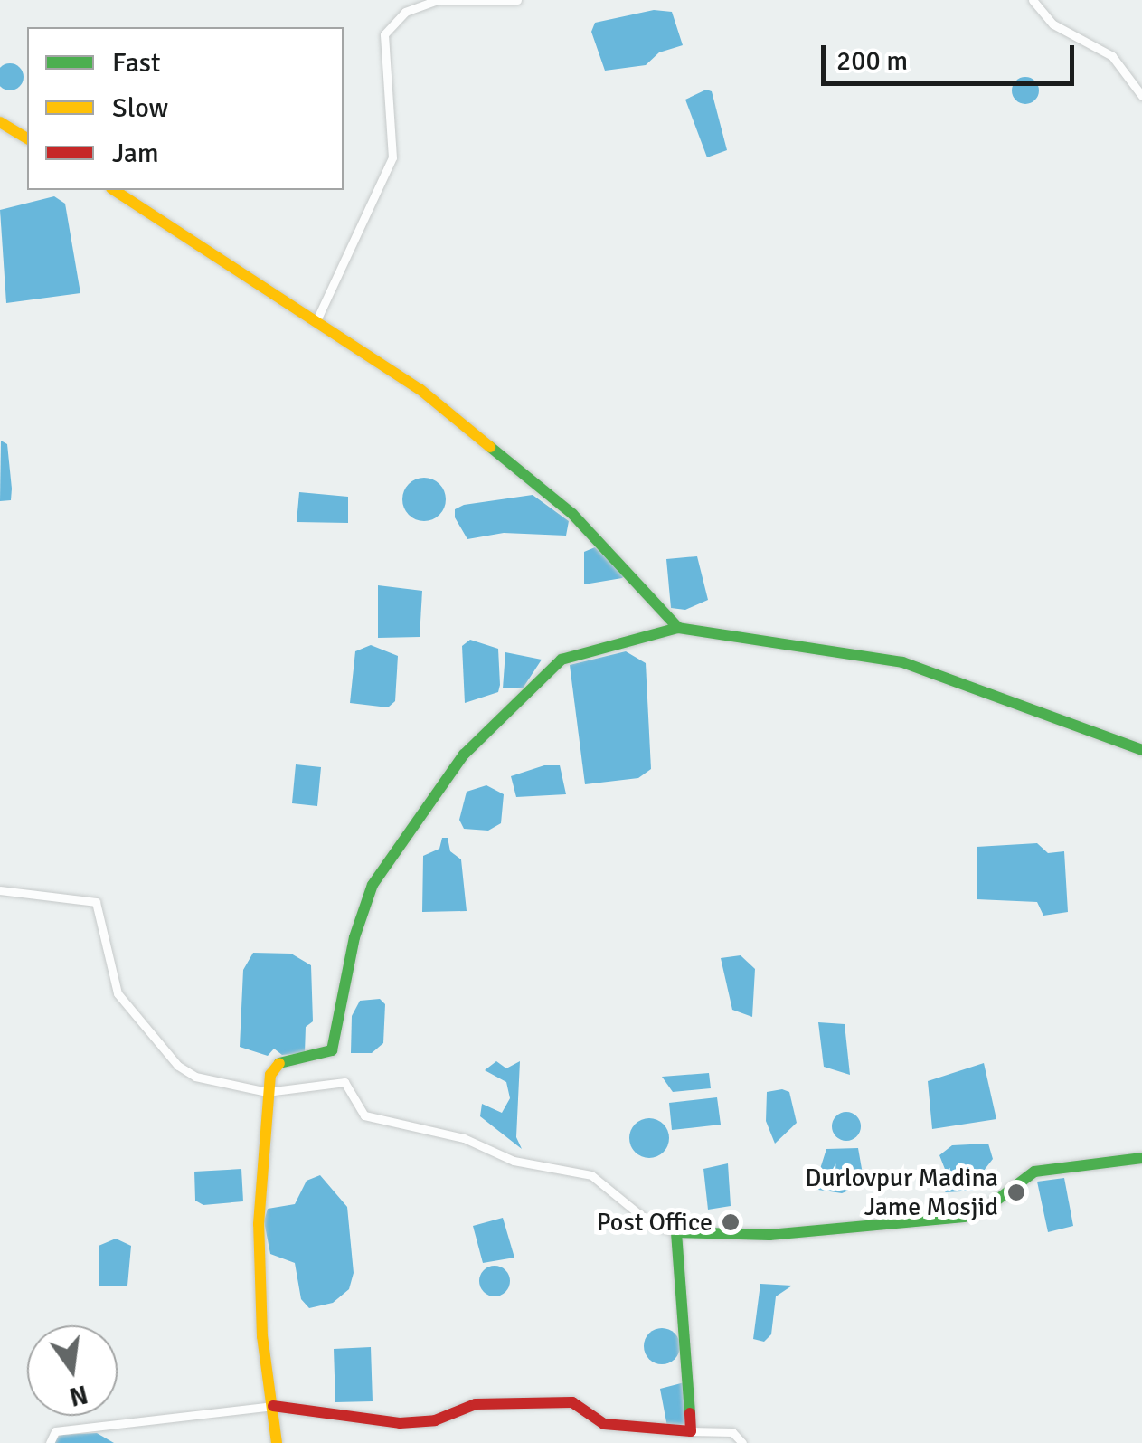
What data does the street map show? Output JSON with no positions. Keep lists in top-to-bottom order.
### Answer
{
  "places": ["Durlovpur Madina Jame Mosjid", "Post Office"],
  "legend": ["Fast", "Slow", "Jam"],
  "scale_bar": "200 m",
  "north": "bottom"
}
